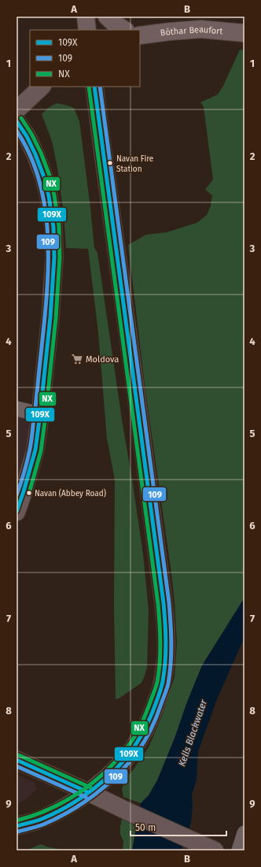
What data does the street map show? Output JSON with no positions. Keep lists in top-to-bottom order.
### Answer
{
  "streets": {
    "main road": ["Bóthar Beaufort"]
  },
  "water": ["Kells Blackwater"],
  "places": {
    "other": ["Navan Fire Station", "Navan (Abbey Road)"],
    "supermarket": ["Moldova"]
  },
  "lines": ["transit line 109X", "transit line 109", "transit line NX"],
  "legend": ["109X", "109", "NX"],
  "scale_bar": "50 m",
  "grid": {
    "columns": ["A", "B"],
    "rows": [
      "1",
      "2",
      "3",
      "4",
      "5",
      "6",
      "7",
      "8",
      "9"
    ]
  }
}
